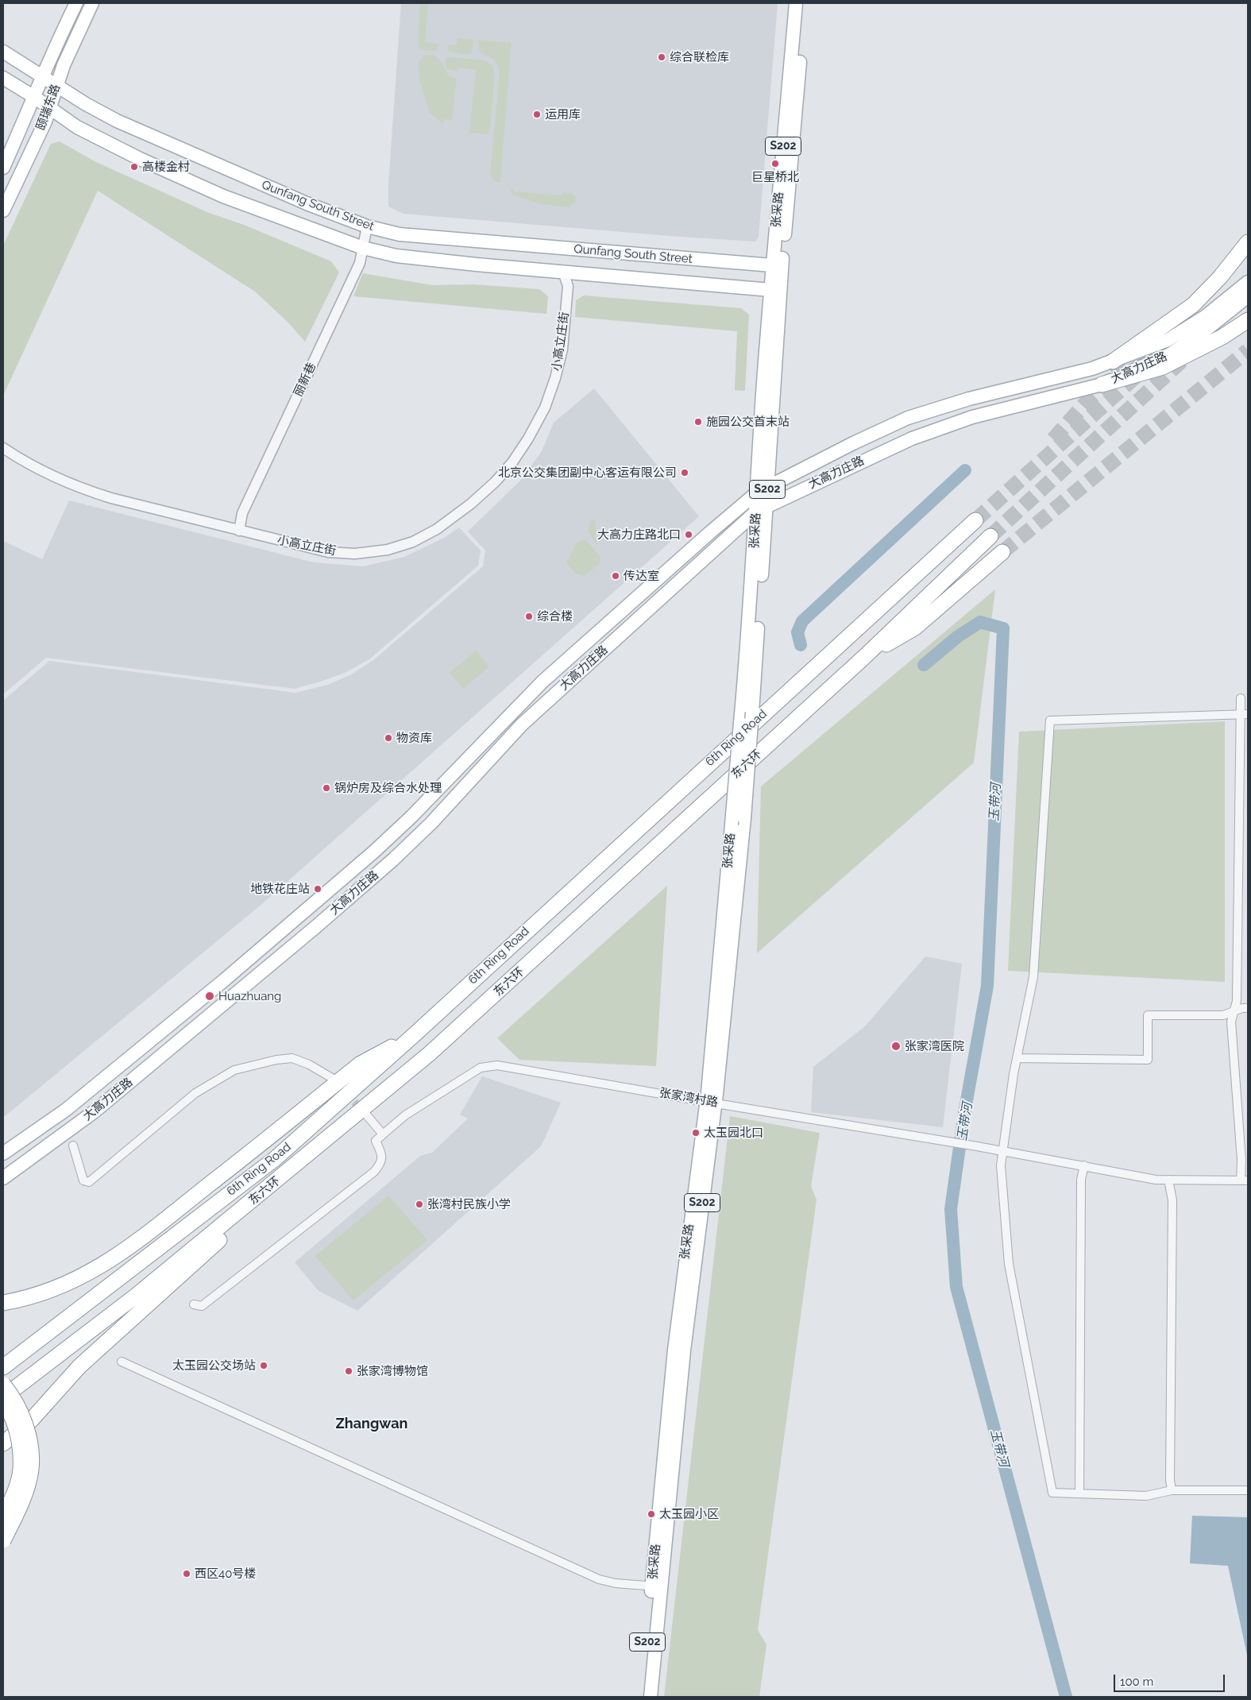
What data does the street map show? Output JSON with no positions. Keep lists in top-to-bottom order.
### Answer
{
  "streets": {
    "highway": ["6th Ring Road", "东六环"],
    "main road": [
      "颐瑞东路",
      "S202",
      "Qunfang South Street",
      "张采路",
      "大高力庄路"
    ],
    "street": ["小高立庄街", "丽新巷", "张家湾村路"]
  },
  "crossings": [
    ["颐瑞东路", "Qunfang South Street"],
    ["Qunfang South Street", "张采路"],
    ["Qunfang South Street", "小高立庄街"],
    ["Qunfang South Street", "丽新巷"],
    ["张采路", "大高力庄路"],
    ["张采路", "张家湾村路"],
    ["小高立庄街", "丽新巷"]
  ],
  "districts": ["Zhangwan"],
  "water": ["玉带河"],
  "places": [
    "综合联检库",
    "运用库",
    "巨星桥北",
    "高楼金村",
    "施园公交首末站",
    "北京公交集团副中心客运有限公司",
    "大高力庄路北口",
    "传达室",
    "综合楼",
    "物资库",
    "锅炉房及综合水处理",
    "地铁花庄站",
    "Huazhuang",
    "张家湾医院",
    "太玉园北口",
    "张湾村民族小学",
    "太玉园公交场站",
    "张家湾博物馆",
    "太玉园小区",
    "西区40号楼"
  ],
  "scale_bar": "100 m"
}
